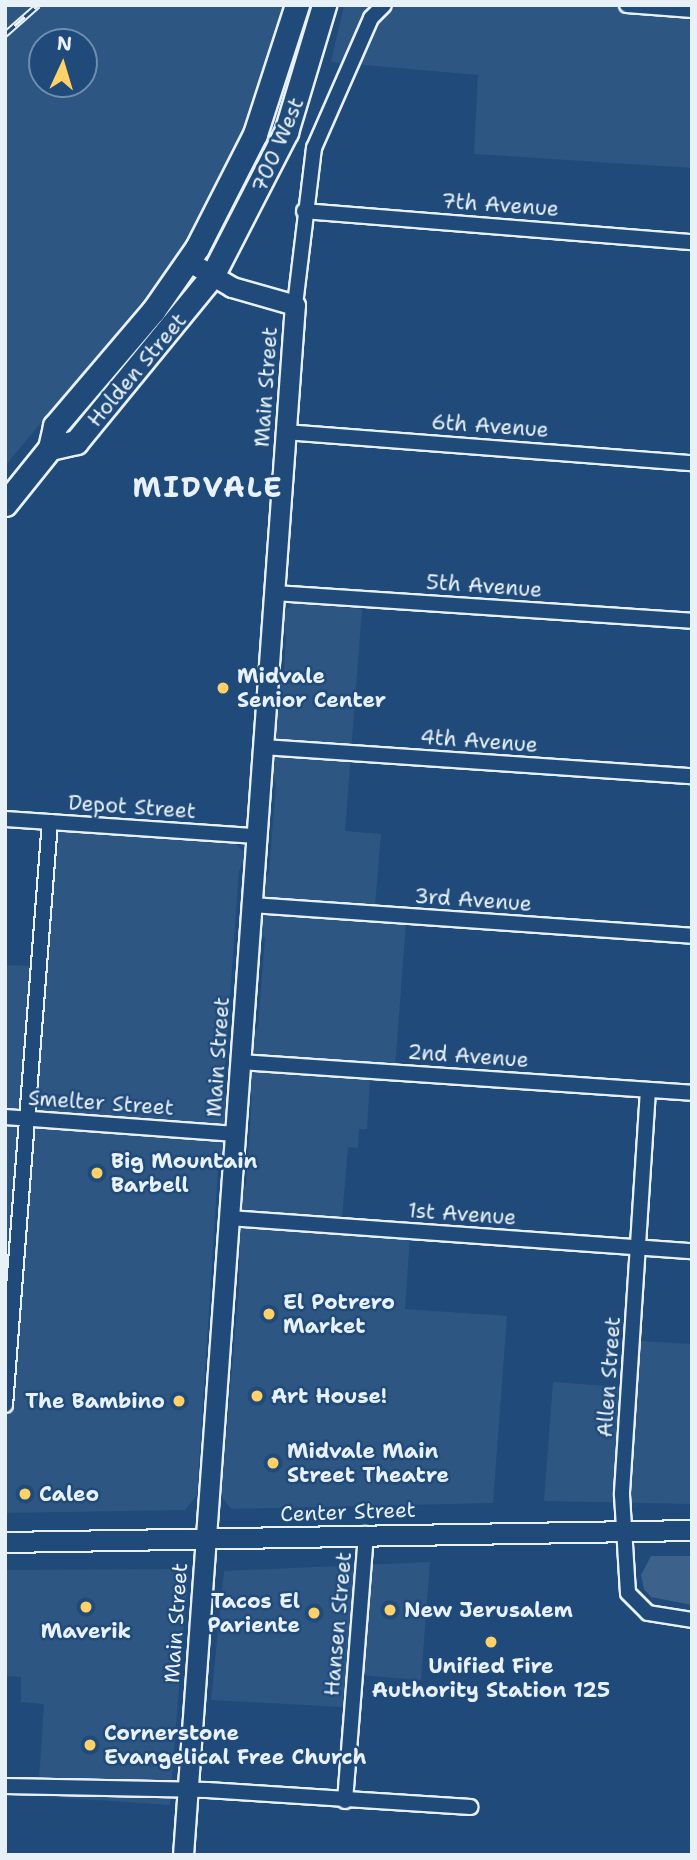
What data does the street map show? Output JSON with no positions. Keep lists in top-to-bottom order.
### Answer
{
  "streets": {
    "main road": ["700 West", "Holden Street"],
    "street": [
      "7th Avenue",
      "Main Street",
      "6th Avenue",
      "5th Avenue",
      "4th Avenue",
      "Depot Street",
      "3rd Avenue",
      "2nd Avenue",
      "Smelter Street",
      "1st Avenue",
      "Allen Street",
      "Center Street",
      "Hansen Street"
    ]
  },
  "crossings": [
    ["700 West", "Holden Street"],
    ["700 West", "Main Street"],
    ["7th Avenue", "Main Street"],
    ["Holden Street", "Main Street"],
    ["Main Street", "6th Avenue"],
    ["Main Street", "5th Avenue"],
    ["Main Street", "4th Avenue"],
    ["Main Street", "Depot Street"],
    ["Main Street", "3rd Avenue"],
    ["Main Street", "2nd Avenue"],
    ["Main Street", "Smelter Street"],
    ["Main Street", "1st Avenue"],
    ["Main Street", "Center Street"],
    ["2nd Avenue", "Allen Street"],
    ["1st Avenue", "Allen Street"],
    ["Allen Street", "Center Street"],
    ["Center Street", "Hansen Street"]
  ],
  "districts": ["MIDVALE"],
  "places": [
    "Midvale Senior Center",
    "Big Mountain Barbell",
    "El Potrero Market",
    "Art House!",
    "The Bambino",
    "Midvale Main Street Theatre",
    "Caleo",
    "Maverik",
    "New Jerusalem",
    "Tacos El Pariente",
    "Unified Fire Authority Station 125",
    "Cornerstone Evangelical Free Church"
  ],
  "north": "top"
}
